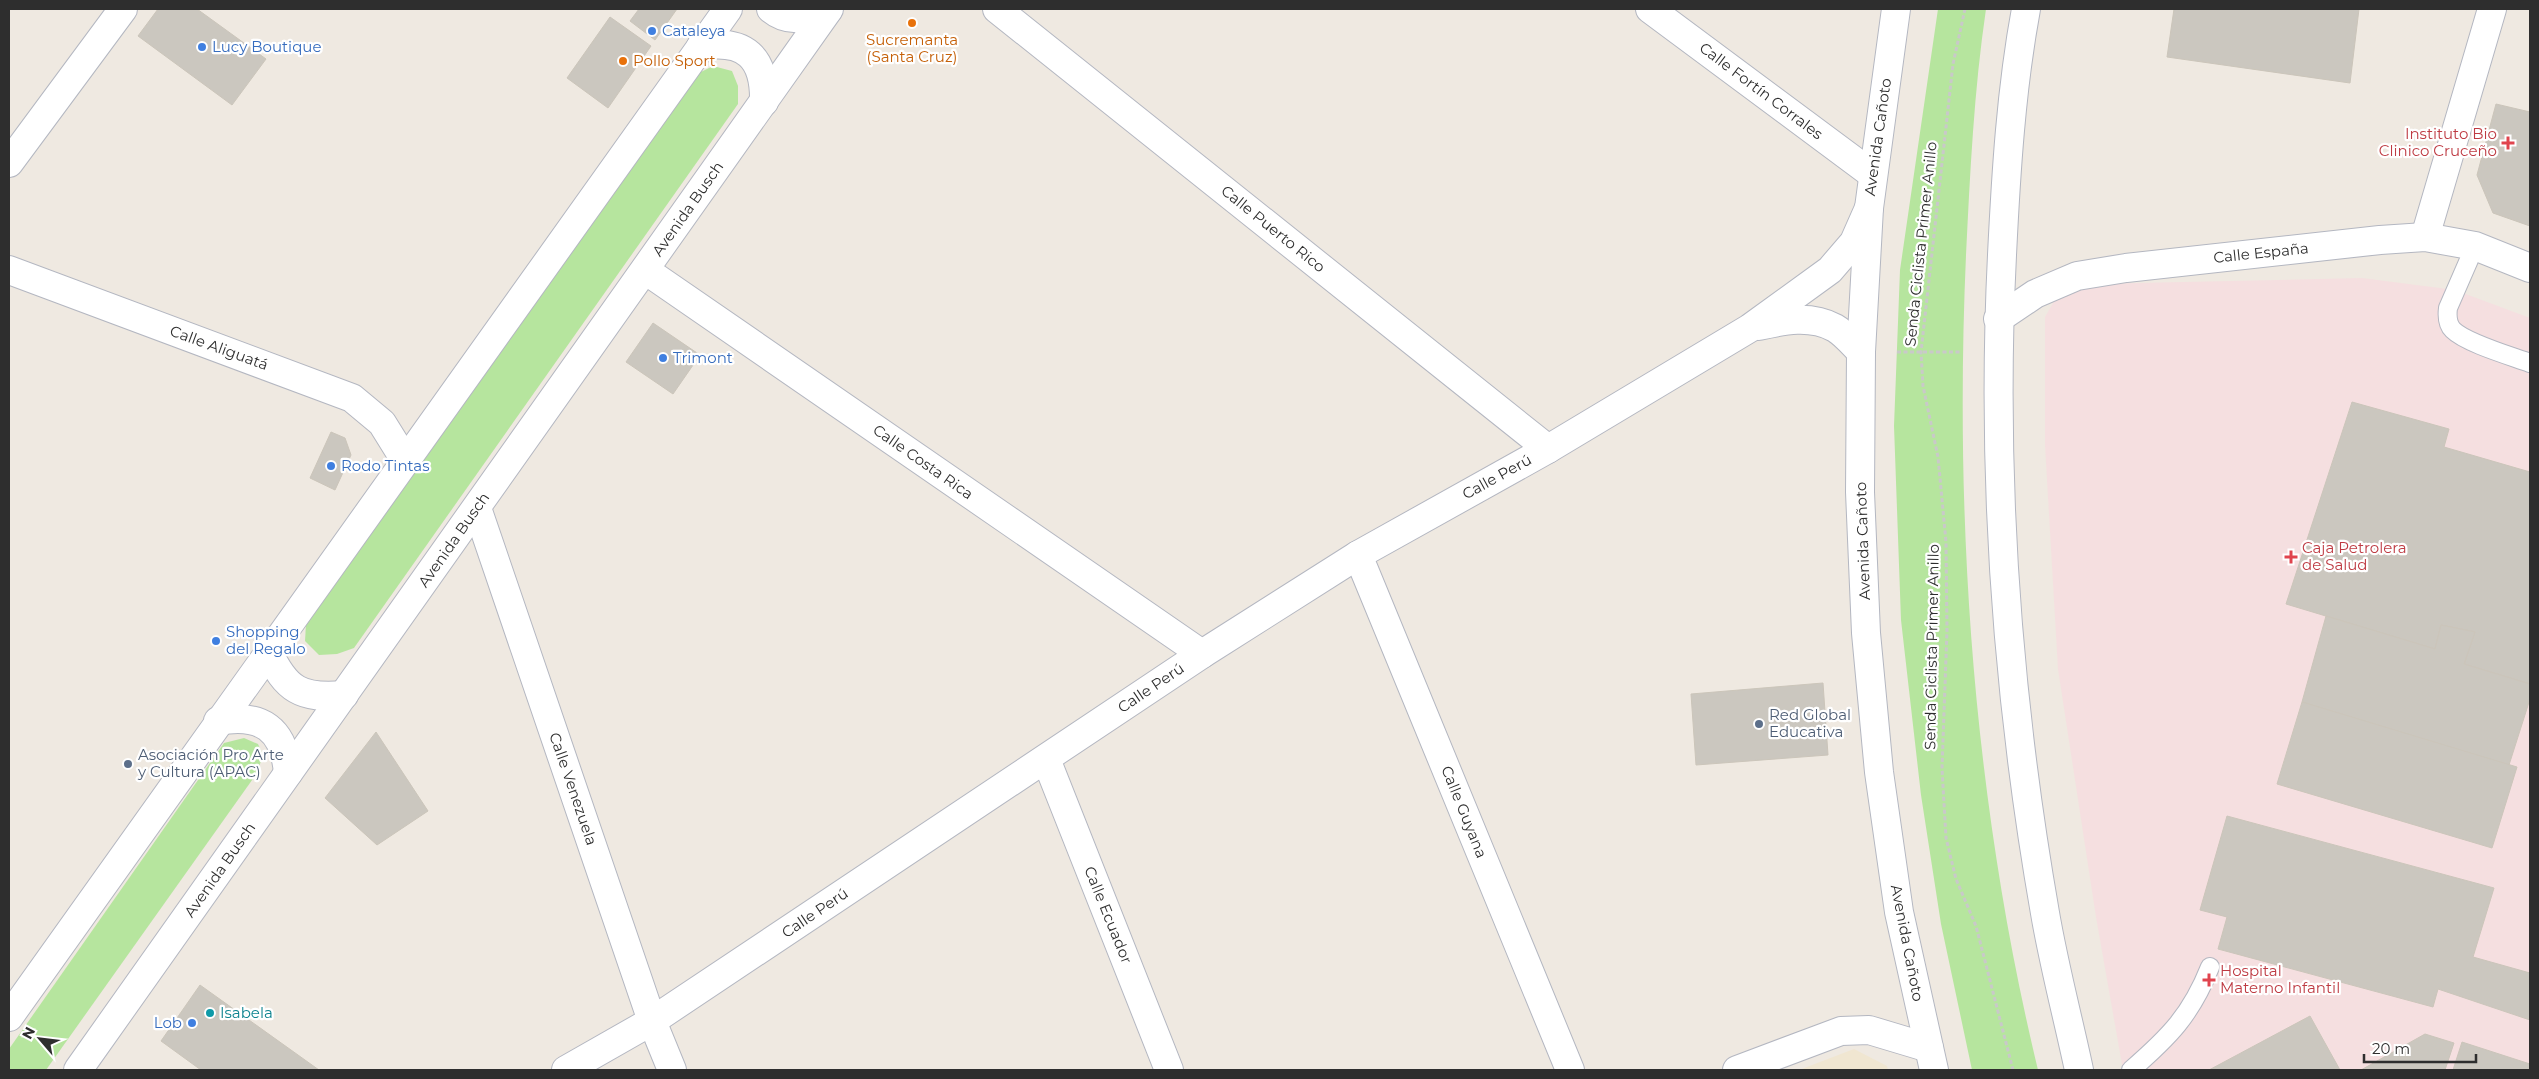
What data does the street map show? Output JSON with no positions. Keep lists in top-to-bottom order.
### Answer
{
  "streets": {
    "street": [
      "Calle Fortín Corrales",
      "Avenida Cañoto",
      "Avenida Busch",
      "Calle Puerto Rico",
      "Calle España",
      "Calle Aliguatá",
      "Calle Costa Rica",
      "Calle Perú",
      "Calle Venezuela",
      "Calle Guyana",
      "Calle Ecuador"
    ],
    "path": ["Senda Ciclista Primer Anillo"]
  },
  "crossings": [
    ["Calle Fortín Corrales", "Avenida Cañoto"],
    ["Avenida Cañoto", "Calle Perú"],
    ["Avenida Busch", "Calle Costa Rica"],
    ["Avenida Busch", "Calle Venezuela"],
    ["Calle Puerto Rico", "Calle Perú"],
    ["Calle Costa Rica", "Calle Perú"],
    ["Calle Perú", "Calle Venezuela"],
    ["Calle Perú", "Calle Guyana"],
    ["Calle Perú", "Calle Ecuador"]
  ],
  "places": {
    "other": [
      "Sucremanta (Santa Cruz)",
      "Cataleya",
      "Lucy Boutique",
      "Pollo Sport",
      "Trimont",
      "Rodo Tintas",
      "Shopping del Regalo",
      "Red Global Educativa",
      "Asociación Pro Arte y Cultura (APAC)",
      "Isabela",
      "Lob"
    ],
    "health": ["Instituto Bio Clinico Cruceño", "Caja Petrolera de Salud", "Hospital Materno Infantil"]
  },
  "scale_bar": "20 m",
  "north": "top left"
}
